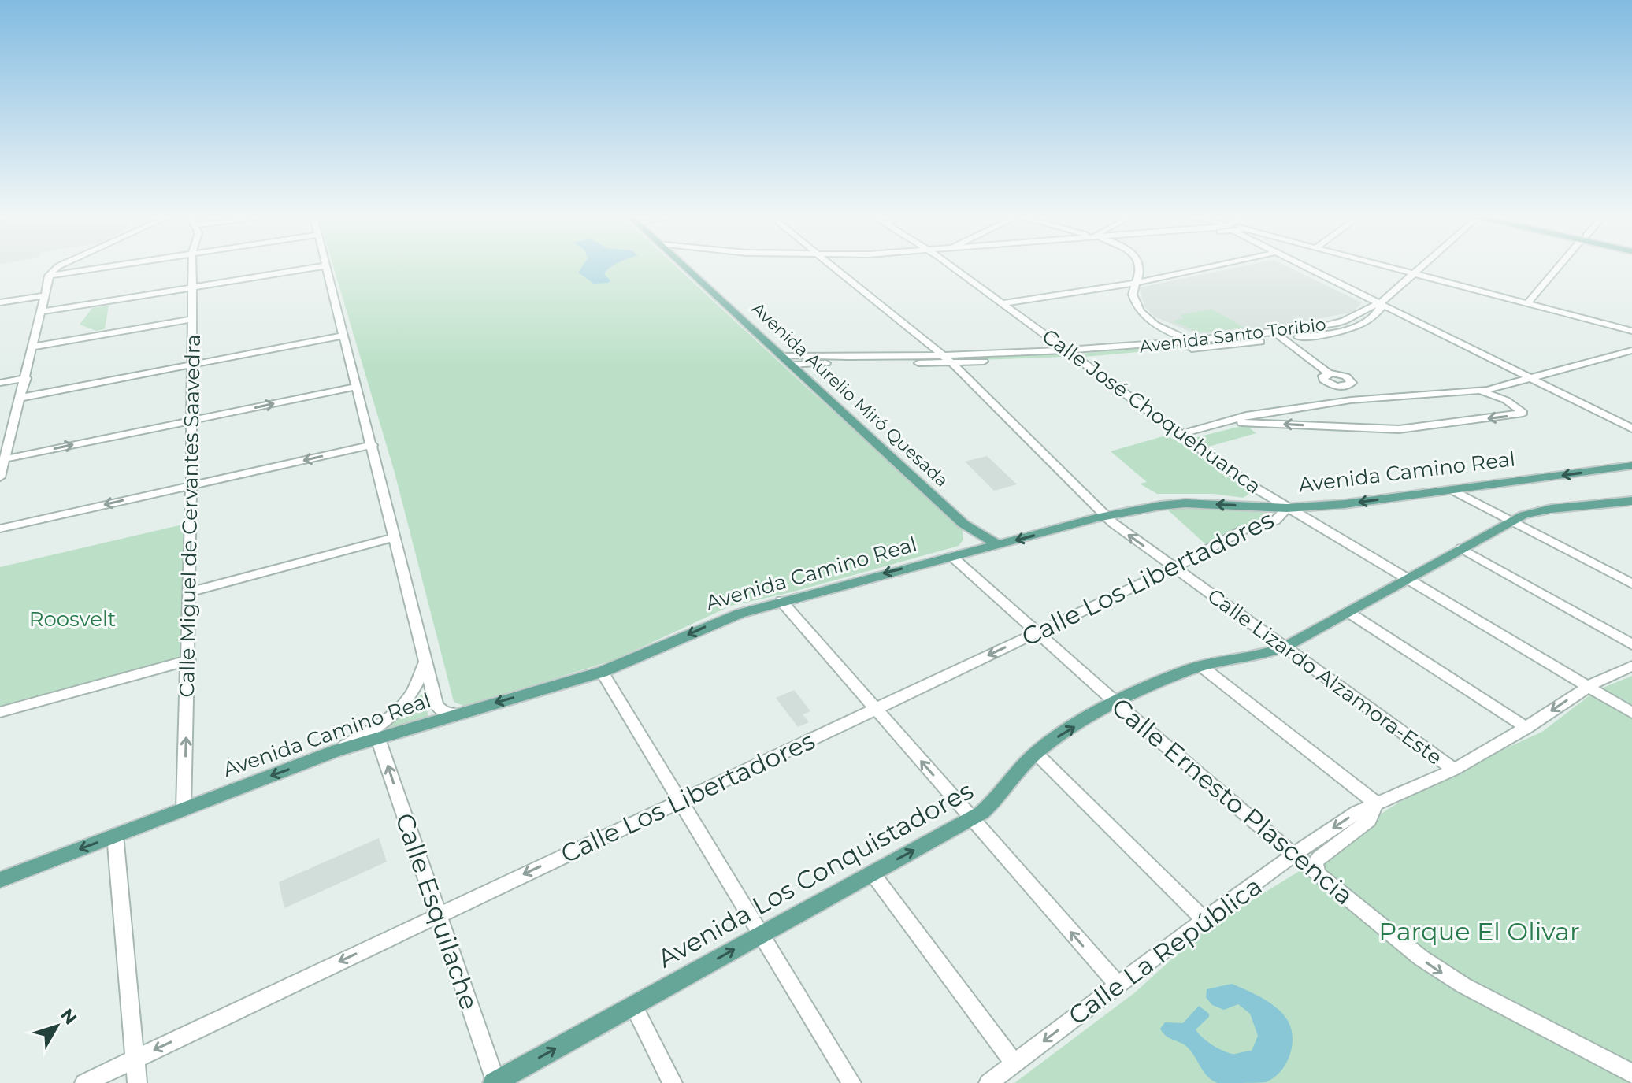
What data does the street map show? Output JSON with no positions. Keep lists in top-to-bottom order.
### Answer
{
  "streets": {
    "main road": ["Avenida Aurelio Miró Quesada", "Avenida Camino Real", "Avenida Los Conquistadores"],
    "street": [
      "Avenida Santo Toribio",
      "Calle José Choquehuanca",
      "Calle Miguel de Cervantes Saavedra",
      "Calle Los Libertadores",
      "Calle Lizardo Alzamora-Este",
      "Calle Ernesto Plascencia",
      "Calle Esquilache",
      "Calle La República"
    ]
  },
  "crossings": [
    ["Avenida Santo Toribio", "Avenida Aurelio Miró Quesada"],
    ["Avenida Santo Toribio", "Calle José Choquehuanca"],
    ["Avenida Santo Toribio", "Calle Lizardo Alzamora-Este"],
    ["Avenida Aurelio Miró Quesada", "Avenida Camino Real"],
    ["Calle José Choquehuanca", "Avenida Camino Real"],
    ["Calle José Choquehuanca", "Calle Los Libertadores"],
    ["Calle José Choquehuanca", "Avenida Los Conquistadores"],
    ["Calle José Choquehuanca", "Calle La República"],
    ["Avenida Camino Real", "Calle Miguel de Cervantes Saavedra"],
    ["Avenida Camino Real", "Calle Los Libertadores"],
    ["Avenida Camino Real", "Calle Lizardo Alzamora-Este"],
    ["Avenida Camino Real", "Calle Ernesto Plascencia"],
    ["Avenida Camino Real", "Calle Esquilache"],
    ["Calle Los Libertadores", "Calle Lizardo Alzamora-Este"],
    ["Calle Los Libertadores", "Calle Ernesto Plascencia"],
    ["Calle Los Libertadores", "Calle Esquilache"],
    ["Calle Lizardo Alzamora-Este", "Avenida Los Conquistadores"],
    ["Calle Lizardo Alzamora-Este", "Calle La República"],
    ["Calle Ernesto Plascencia", "Avenida Los Conquistadores"],
    ["Calle Ernesto Plascencia", "Calle La República"],
    ["Avenida Los Conquistadores", "Calle Esquilache"]
  ],
  "one_way": [
    "Avenida Camino Real",
    "Calle Los Libertadores",
    "Calle Ernesto Plascencia",
    "Avenida Los Conquistadores",
    "Calle Esquilache",
    "Calle La República"
  ],
  "parks": ["Roosvelt", "Parque El Olivar"],
  "north": "top right"
}
